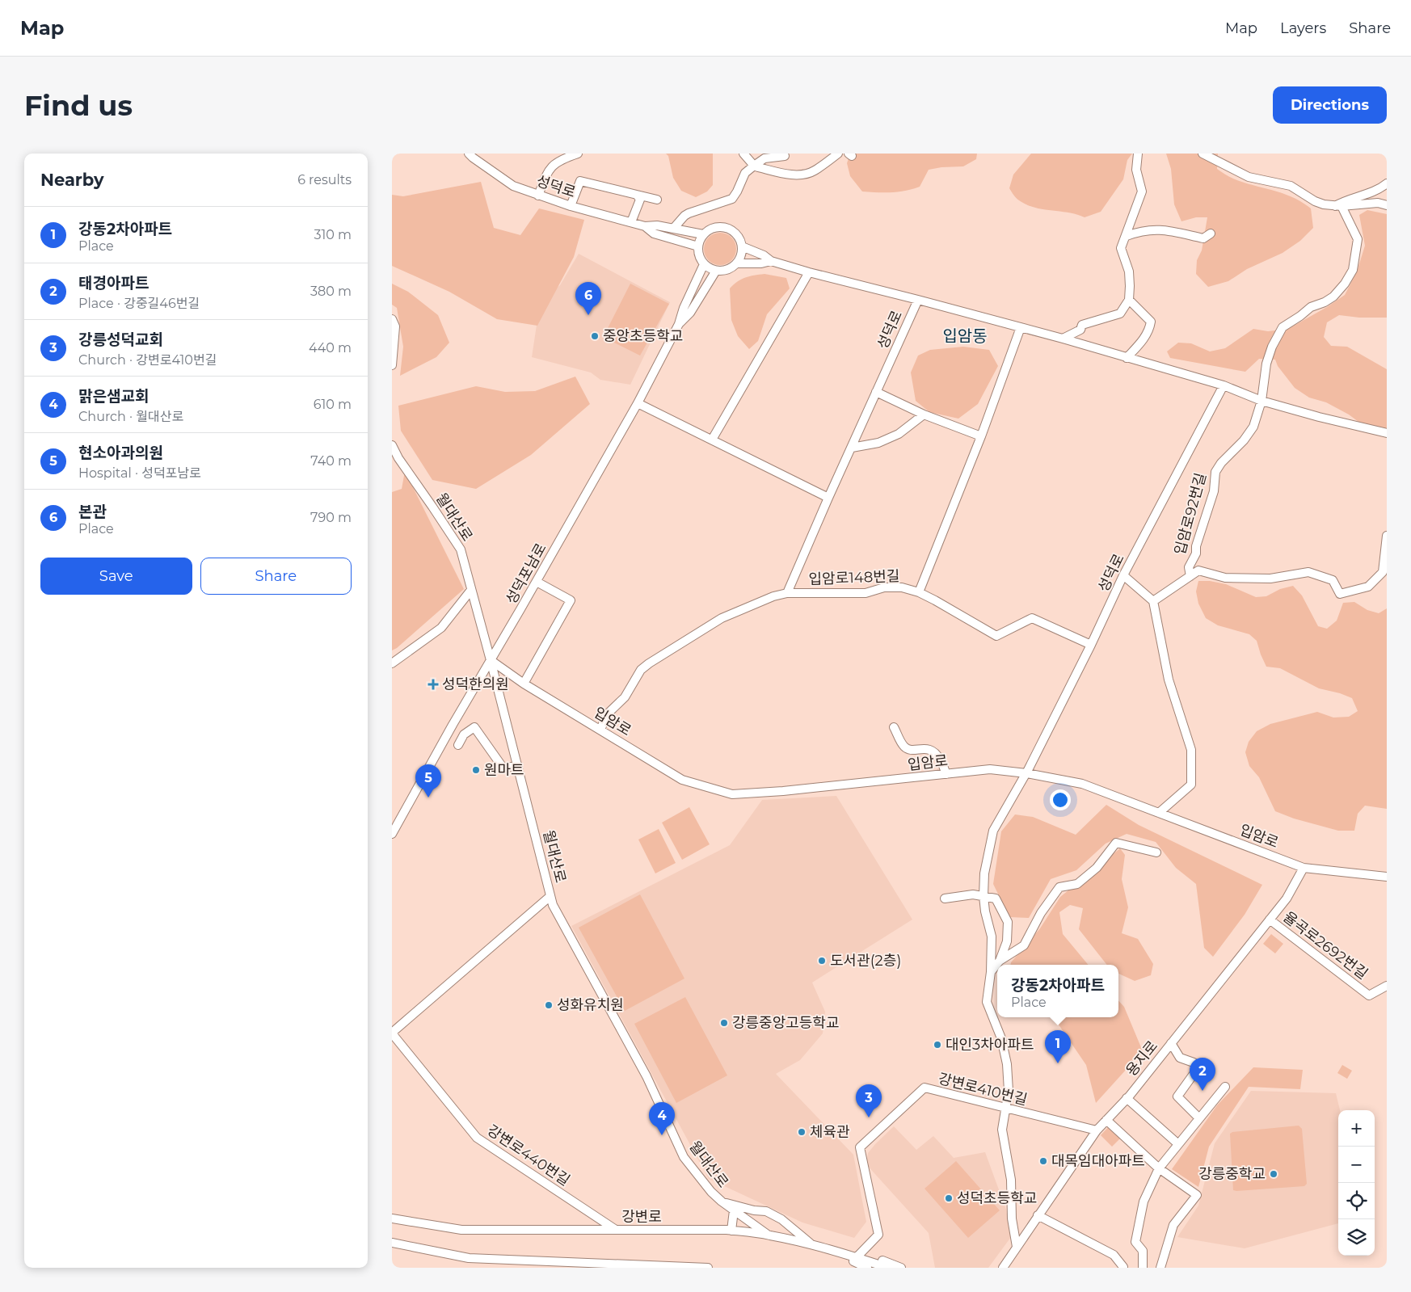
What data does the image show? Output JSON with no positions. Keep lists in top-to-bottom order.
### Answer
{
  "streets": {
    "street": [
      "성덕로",
      "입암로92번길",
      "월대산로",
      "성덕포남로",
      "입암로148번길",
      "입암로",
      "율곡로2692번길",
      "용지로",
      "강변로410번길",
      "강변로440번길",
      "강변로"
    ]
  },
  "crossings": [
    ["성덕로", "입암로92번길"],
    ["성덕로", "입암로148번길"],
    ["성덕로", "입암로"],
    ["성덕로", "용지로"],
    ["성덕로", "강변로410번길"],
    ["월대산로", "성덕포남로"],
    ["월대산로", "입암로"],
    ["월대산로", "강변로"],
    ["성덕포남로", "입암로"],
    ["입암로148번길", "입암로"],
    ["입암로", "용지로"],
    ["율곡로2692번길", "용지로"],
    ["용지로", "강변로410번길"],
    ["강변로410번길", "강변로"],
    ["강변로440번길", "강변로"]
  ],
  "districts": ["입암동"],
  "places": {
    "other": [
      "중앙초등학교",
      "원마트",
      "도서관(2층)",
      "성화유치원",
      "강릉중앙고등학교",
      "대인3차아파트",
      "체육관",
      "대목임대아파트",
      "강릉중학교",
      "성덕초등학교"
    ],
    "health": ["성덕한의원"]
  },
  "page": {
    "header": "Map",
    "nav": ["Map", "Layers", "Share"],
    "buttons": [
      "Directions",
      ["Save", "Share"]
    ],
    "title": "Find us",
    "heading": ["Nearby", "6 results"],
    "list": [
      {
        "mark": "1",
        "name": "강동2차아파트",
        "note": "Place",
        "value": "310 m"
      },
      {
        "mark": "2",
        "name": "태경아파트",
        "note": "Place · 강중길46번길",
        "value": "380 m"
      },
      {
        "mark": "3",
        "name": "강릉성덕교회",
        "note": "Church · 강변로410번길",
        "value": "440 m"
      },
      {
        "mark": "4",
        "name": "맑은샘교회",
        "note": "Church · 월대산로",
        "value": "610 m"
      },
      {
        "mark": "5",
        "name": "현소아과의원",
        "note": "Hospital · 성덕포남로",
        "value": "740 m"
      },
      {
        "mark": "6",
        "name": "본관",
        "note": "Place",
        "value": "790 m"
      }
    ],
    "pins": [
      "6",
      "5",
      "1",
      "2",
      "3",
      "4"
    ],
    "popup": ["강동2차아파트", "Place"],
    "map_buttons": ["+", "−"]
  }
}
